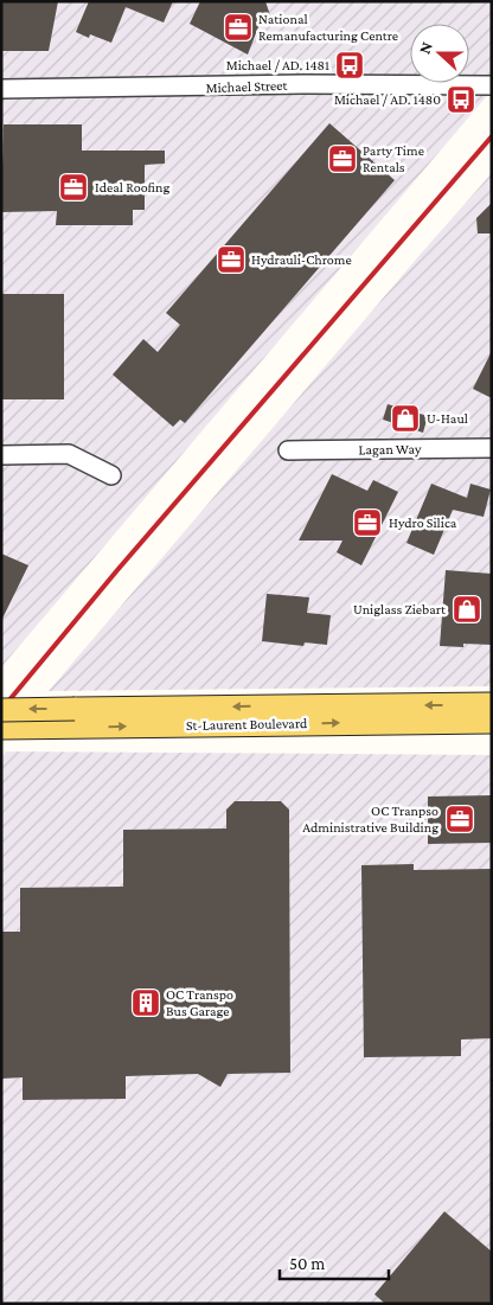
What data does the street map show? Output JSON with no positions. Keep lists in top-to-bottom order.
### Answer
{
  "streets": {
    "main road": ["St-Laurent Boulevard"],
    "street": ["Michael Street", "Lagan Way"]
  },
  "places": {
    "office": [
      "National Remanufacturing Centre",
      "Party Time Rentals",
      "Ideal Roofing",
      "Hydrauli-Chrome",
      "Hydro Silica",
      "OC Tranpso Administrative Building"
    ],
    "bus stop": ["Michael / AD. 1481", "Michael / AD. 1480"],
    "shop": ["U-Haul", "Uniglass Ziebart"],
    "building": ["OC Transpo Bus Garage"]
  },
  "scale_bar": "50 m",
  "north": "left"
}
